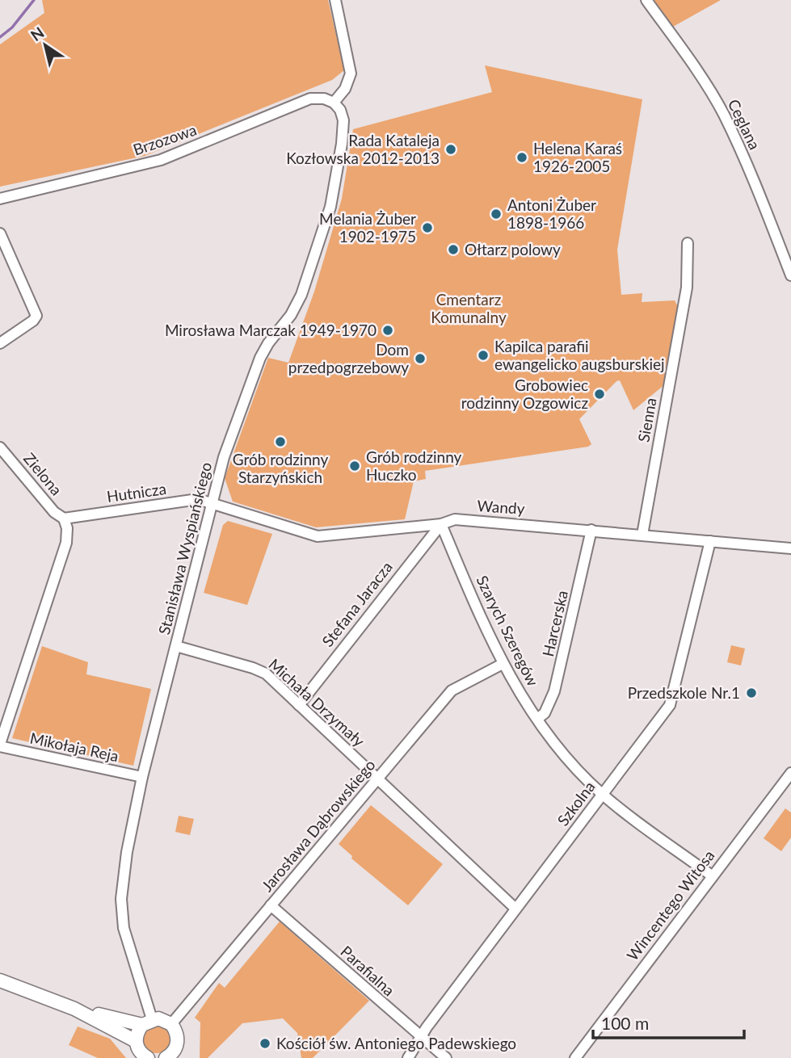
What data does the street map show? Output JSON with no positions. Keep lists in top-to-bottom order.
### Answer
{
  "streets": {
    "street": [
      "Ceglana",
      "Brzozowa",
      "Sienna",
      "Zielona",
      "Hutnicza",
      "Wandy",
      "Stanisława Wyspiańskiego",
      "Stefana Jaracza",
      "Harcerska",
      "Szarych Szeregów",
      "Michała Drzymały",
      "Mikołaja Reja",
      "Szkolna",
      "Jarosława Dąbrowskiego",
      "Wincentego Witosa",
      "Parafialna"
    ]
  },
  "crossings": [
    ["Brzozowa", "Stanisława Wyspiańskiego"],
    ["Sienna", "Wandy"],
    ["Zielona", "Hutnicza"],
    ["Hutnicza", "Wandy"],
    ["Hutnicza", "Stanisława Wyspiańskiego"],
    ["Wandy", "Stanisława Wyspiańskiego"],
    ["Wandy", "Stefana Jaracza"],
    ["Wandy", "Harcerska"],
    ["Wandy", "Szarych Szeregów"],
    ["Wandy", "Szkolna"],
    ["Stanisława Wyspiańskiego", "Michała Drzymały"],
    ["Stanisława Wyspiańskiego", "Mikołaja Reja"],
    ["Stefana Jaracza", "Szarych Szeregów"],
    ["Stefana Jaracza", "Michała Drzymały"],
    ["Harcerska", "Szarych Szeregów"],
    ["Szarych Szeregów", "Szkolna"],
    ["Szarych Szeregów", "Jarosława Dąbrowskiego"],
    ["Szarych Szeregów", "Wincentego Witosa"],
    ["Michała Drzymały", "Szkolna"],
    ["Michała Drzymały", "Jarosława Dąbrowskiego"],
    ["Szkolna", "Parafialna"],
    ["Jarosława Dąbrowskiego", "Parafialna"]
  ],
  "parks": ["Cmentarz Komunalny"],
  "places": [
    "Rada Kataleja Kozłowska 2012-2013",
    "Helena Karaś 1926-2005",
    "Antoni Żuber 1898-1966",
    "Melania Żuber 1902-1975",
    "Ołtarz polowy",
    "Mirosława Marczak 1949-1970",
    "Kapilca parafii ewangelicko augsburskiej",
    "Dom przedpogrzebowy",
    "Grobowiec rodzinny Ozgowicz",
    "Grób rodzinny Starzyńskich",
    "Grób rodzinny Huczko",
    "Przedszkole Nr.1",
    "Kościół św. Antoniego Padewskiego"
  ],
  "scale_bar": "100 m",
  "north": "top left"
}
